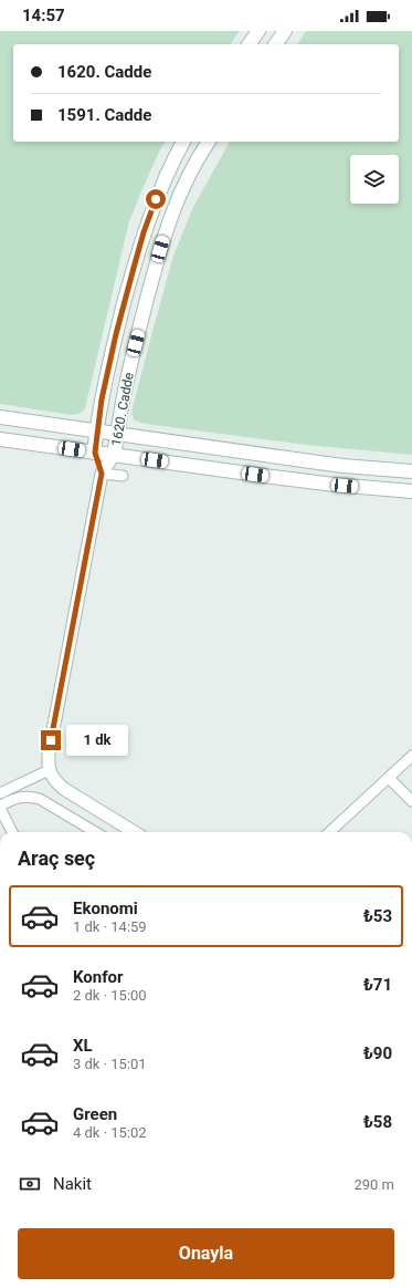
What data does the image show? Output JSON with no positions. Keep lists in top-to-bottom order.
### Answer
{
  "streets": {
    "main road": ["1620. Cadde"]
  },
  "page": {
    "status": "14:57",
    "banner": ["1620. Cadde", "1591. Cadde"],
    "bubble": "1 dk",
    "heading": "Araç seç",
    "list": [
      {
        "name": "Ekonomi",
        "note": "1 dk · 14:59",
        "value": "₺53"
      },
      {
        "name": "Konfor",
        "note": "2 dk · 15:00",
        "value": "₺71"
      },
      {
        "name": "XL",
        "note": "3 dk · 15:01",
        "value": "₺90"
      },
      {
        "name": "Green",
        "note": "4 dk · 15:02",
        "value": "₺58"
      }
    ],
    "pay": ["Nakit", "290 m"],
    "buttons": "Onayla"
  }
}
